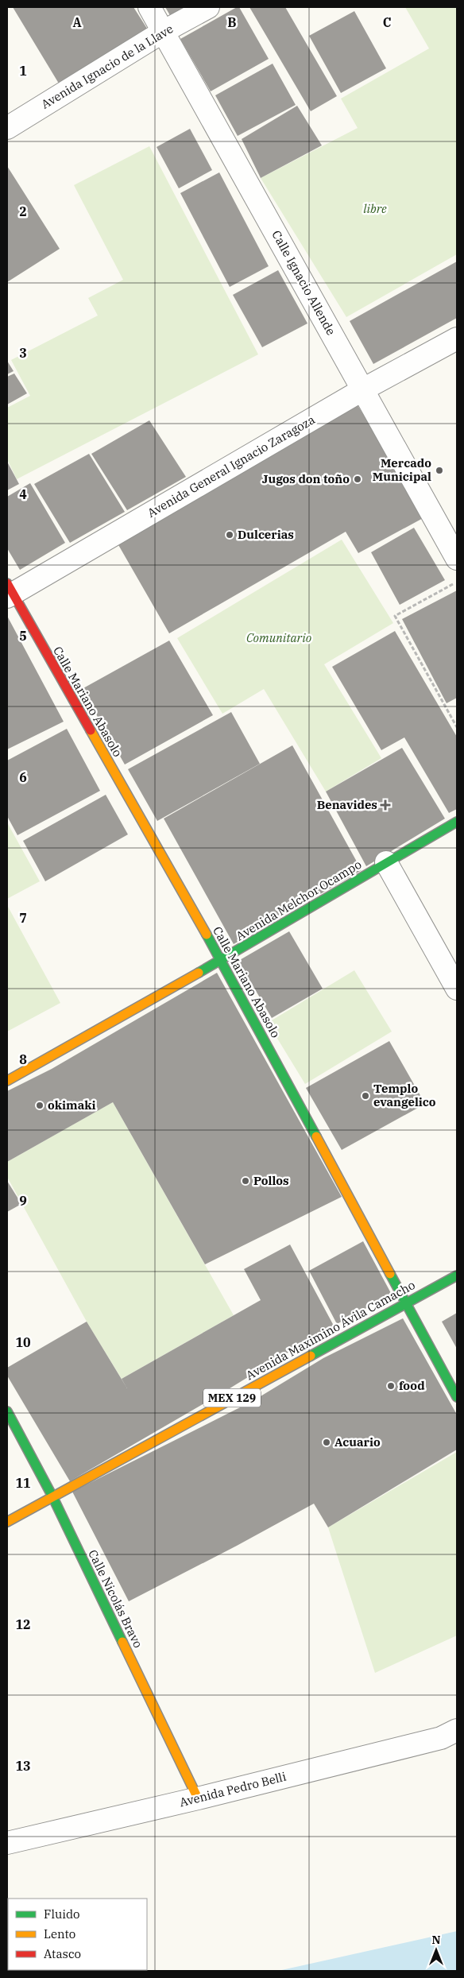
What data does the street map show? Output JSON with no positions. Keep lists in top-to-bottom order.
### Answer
{
  "streets": {
    "street": [
      "Avenida Ignacio de la Llave",
      "Calle Ignacio Allende",
      "Avenida General Ignacio Zaragoza",
      "Calle Mariano Abasolo",
      "Avenida Melchor Ocampo",
      "Avenida Maximino Ávila Camacho",
      "MEX 129",
      "Calle Nicolás Bravo",
      "Avenida Pedro Belli"
    ]
  },
  "crossings": [
    ["Avenida Ignacio de la Llave", "Calle Ignacio Allende"],
    ["Calle Ignacio Allende", "Avenida General Ignacio Zaragoza"],
    ["Avenida General Ignacio Zaragoza", "Calle Mariano Abasolo"],
    ["Calle Mariano Abasolo", "Avenida Melchor Ocampo"],
    ["Calle Mariano Abasolo", "Avenida Maximino Ávila Camacho"],
    ["Avenida Maximino Ávila Camacho", "Calle Nicolás Bravo"],
    ["Calle Nicolás Bravo", "Avenida Pedro Belli"]
  ],
  "parks": ["libre", "Comunitario"],
  "places": {
    "other": [
      "Mercado Municipal",
      "Jugos don toño",
      "Dulcerias",
      "Templo evangelico",
      "okimaki",
      "Pollos",
      "food",
      "Acuario"
    ],
    "health": ["Benavides"]
  },
  "legend": ["Fluido", "Lento", "Atasco"],
  "north": "top",
  "grid": {
    "columns": ["A", "B", "C"],
    "rows": [
      "1",
      "2",
      "3",
      "4",
      "5",
      "6",
      "7",
      "8",
      "9",
      "10",
      "11",
      "12",
      "13"
    ]
  }
}
